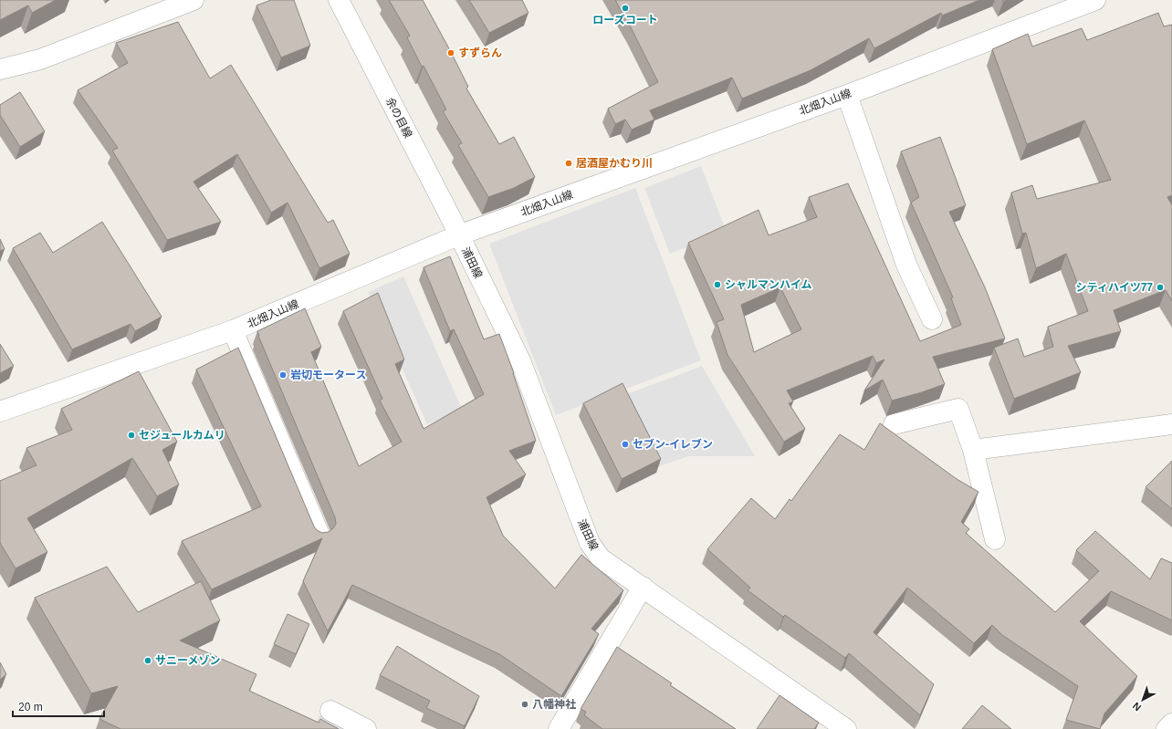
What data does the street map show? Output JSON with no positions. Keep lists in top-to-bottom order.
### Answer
{
  "streets": {
    "street": ["北畑入山線", "余の目線", "浦田線"]
  },
  "crossings": [
    ["北畑入山線", "余の目線"],
    ["北畑入山線", "浦田線"],
    ["余の目線", "浦田線"]
  ],
  "places": [
    "ローズコート",
    "すずらん",
    "居酒屋かむり川",
    "シャルマンハイム",
    "シティハイツ77",
    "岩切モータース",
    "セジュールカムリ",
    "セブン-イレブン",
    "サニーメゾン",
    "八幡神社"
  ],
  "scale_bar": "20 m",
  "north": "bottom left"
}
